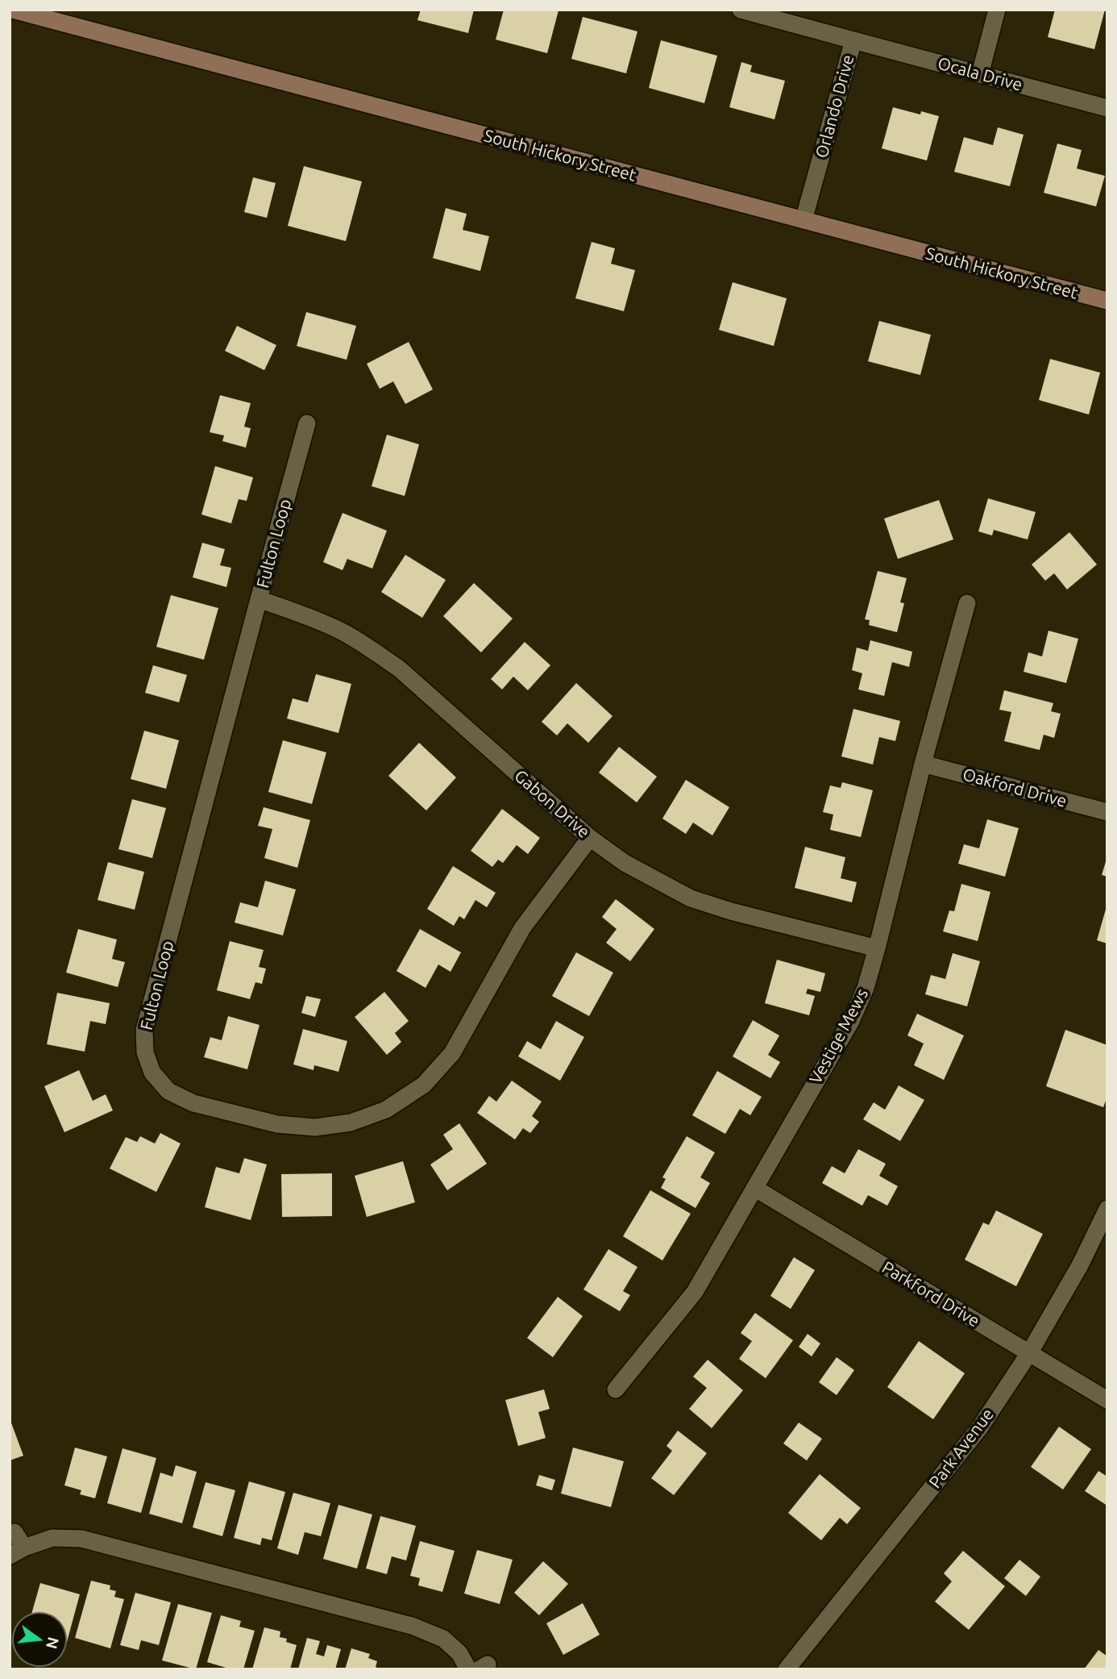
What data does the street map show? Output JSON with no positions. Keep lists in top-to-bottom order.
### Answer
{
  "streets": {
    "street": [
      "Ocala Drive",
      "Orlando Drive",
      "South Hickory Street",
      "Fulton Loop",
      "Oakford Drive",
      "Gabon Drive",
      "Vestige Mews",
      "Parkford Drive",
      "Park Avenue"
    ]
  },
  "crossings": [
    ["Ocala Drive", "Orlando Drive"],
    ["Orlando Drive", "South Hickory Street"],
    ["Fulton Loop", "Gabon Drive"],
    ["Oakford Drive", "Vestige Mews"],
    ["Gabon Drive", "Vestige Mews"],
    ["Vestige Mews", "Parkford Drive"],
    ["Parkford Drive", "Park Avenue"]
  ],
  "north": "right"
}
